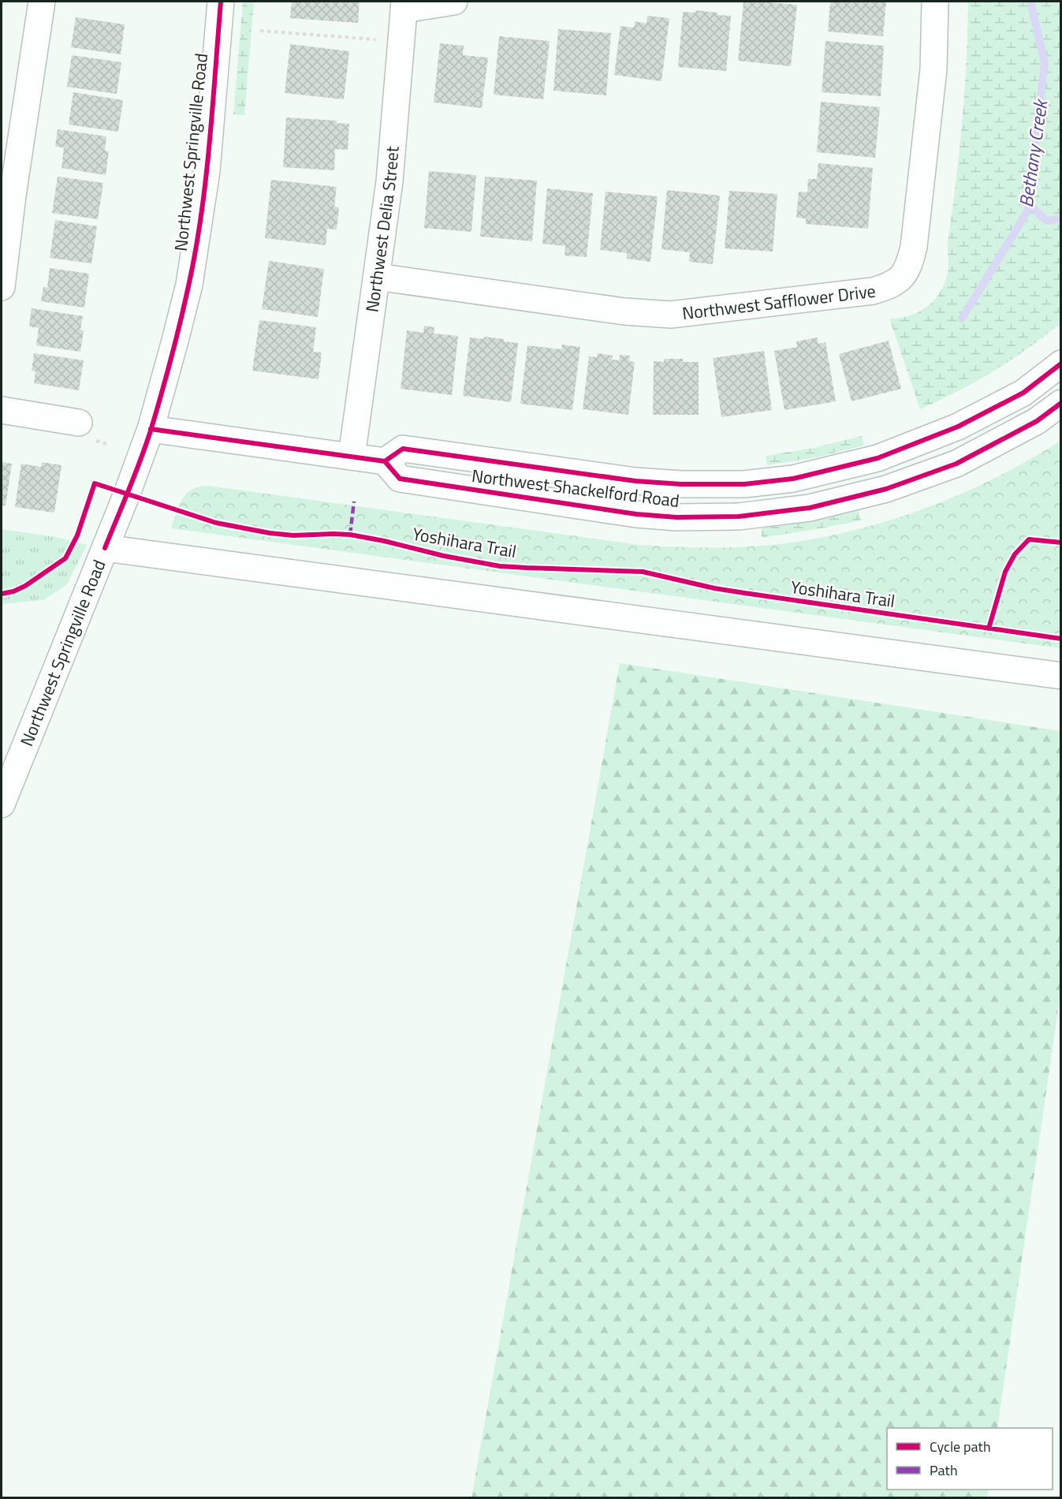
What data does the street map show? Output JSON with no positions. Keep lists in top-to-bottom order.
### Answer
{
  "streets": {
    "street": [
      "Northwest Springville Road",
      "Northwest Delia Street",
      "Northwest Safflower Drive",
      "Northwest Shackelford Road"
    ],
    "cycle path": ["Yoshihara Trail"]
  },
  "crossings": [
    ["Northwest Delia Street", "Northwest Safflower Drive"]
  ],
  "water": ["Bethany Creek"],
  "legend": ["Cycle path", "Path"]
}
